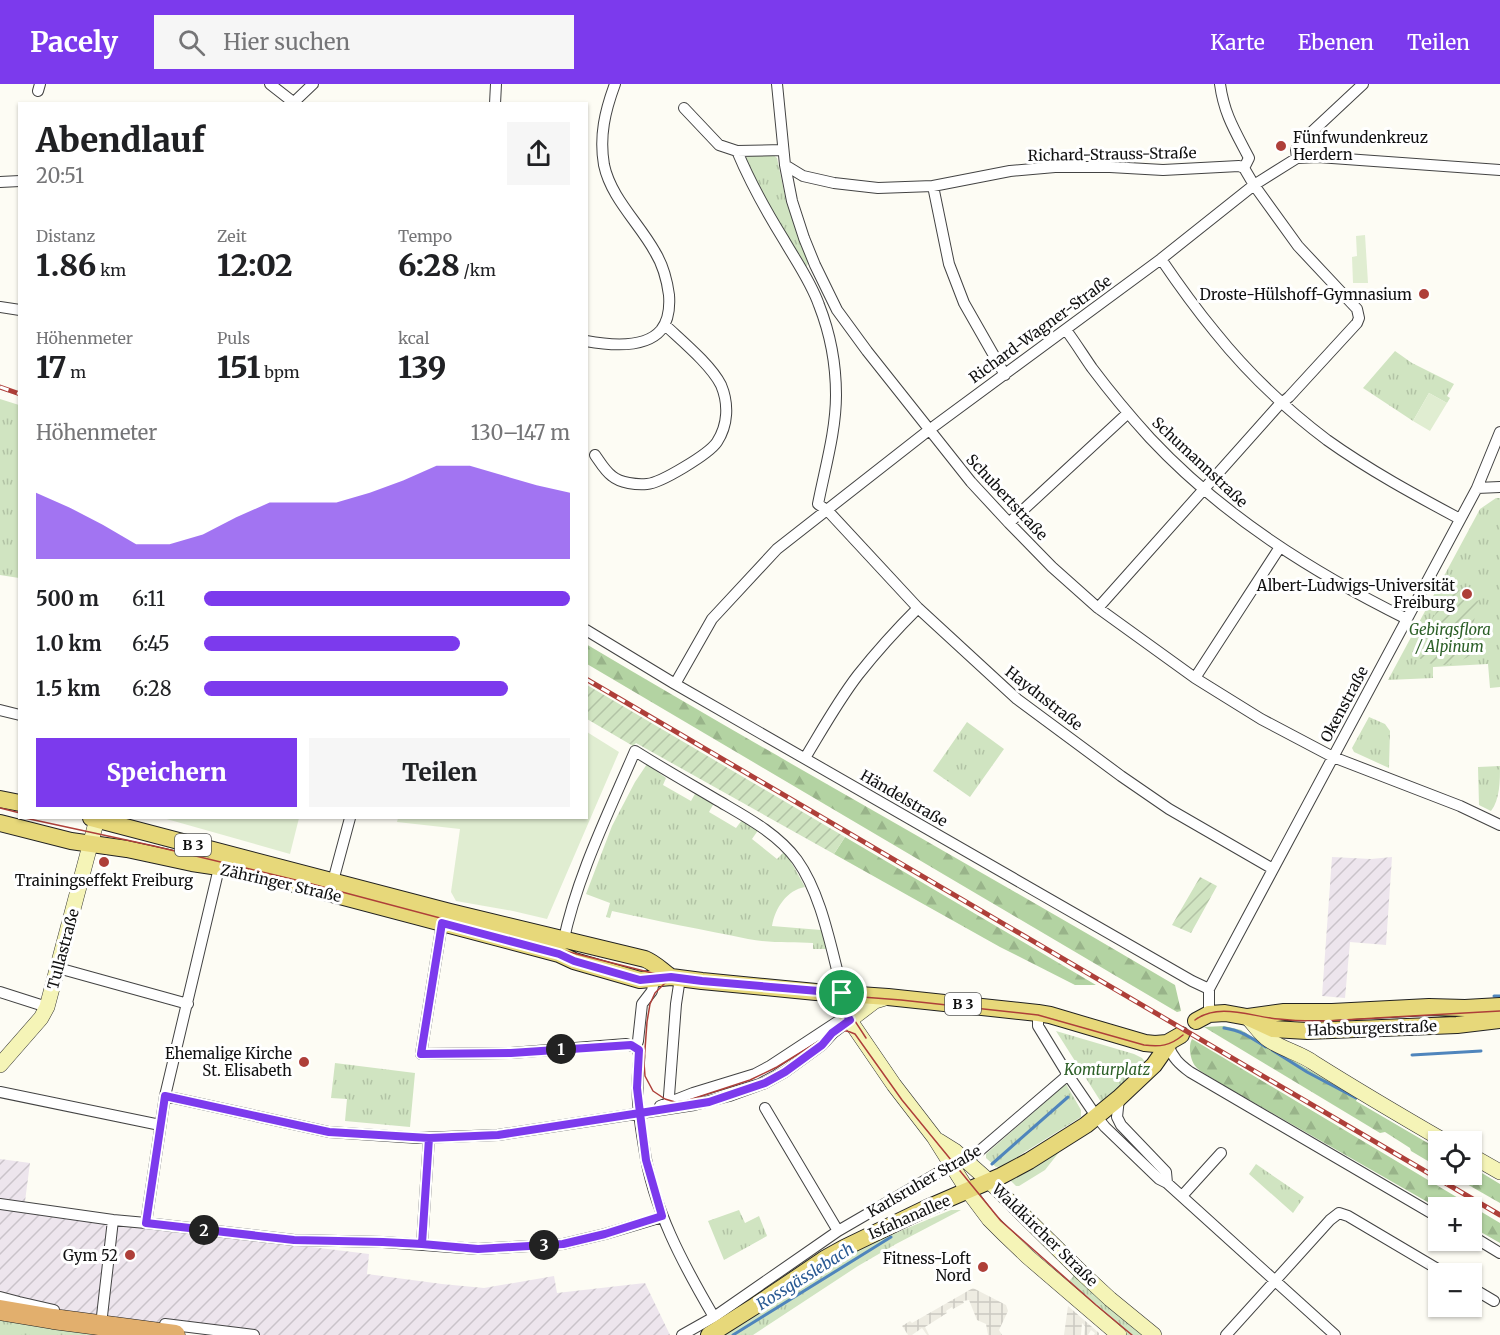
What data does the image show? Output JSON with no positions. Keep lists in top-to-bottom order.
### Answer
{
  "streets": {
    "main road": [
      "B 3",
      "Zähringer Straße",
      "Tullastraße",
      "Habsburgerstraße",
      "Isfahanallee",
      "Waldkircher Straße"
    ],
    "street": [
      "Richard-Strauss-Straße",
      "Richard-Wagner-Straße",
      "Schumannstraße",
      "Schubertstraße",
      "Haydnstraße",
      "Okenstraße",
      "Händelstraße",
      "Karlsruher Straße"
    ]
  },
  "crossings": [
    ["Richard-Strauss-Straße", "Schubertstraße"],
    ["Richard-Wagner-Straße", "Schumannstraße"],
    ["Richard-Wagner-Straße", "Schubertstraße"],
    ["Richard-Wagner-Straße", "Haydnstraße"],
    ["Richard-Wagner-Straße", "Händelstraße"],
    ["Schumannstraße", "Okenstraße"],
    ["Schubertstraße", "Okenstraße"],
    ["Haydnstraße", "Okenstraße"],
    ["Okenstraße", "Händelstraße"],
    ["Okenstraße", "Habsburgerstraße"],
    ["Zähringer Straße", "Tullastraße"],
    ["Zähringer Straße", "Waldkircher Straße"],
    ["Karlsruher Straße", "Waldkircher Straße"],
    ["Isfahanallee", "Waldkircher Straße"]
  ],
  "water": ["Rossgässlebach"],
  "parks": ["Gebirgsflora / Alpinum", "Komturplatz"],
  "places": [
    "Fünfwundenkreuz Herdern",
    "Droste-Hülshoff-Gymnasium",
    "Albert-Ludwigs-Universität Freiburg",
    "Trainingseffekt Freiburg",
    "Ehemalige Kirche St. Elisabeth",
    "Gym 52",
    "Fitness-Loft Nord"
  ],
  "page": {
    "header": "Pacely",
    "search": "Hier suchen",
    "nav": ["Karte", "Ebenen", "Teilen"],
    "heading": ["Abendlauf", "20:51"],
    "stats": [
      ["Distanz", "1.86 km"],
      ["Zeit", "12:02"],
      ["Tempo", "6:28 /km"],
      ["Höhenmeter", "17 m"],
      ["Puls", "151 bpm"],
      ["kcal", "139"]
    ],
    "chart": ["Höhenmeter", "130–147 m"],
    "list": [
      {
        "name": "500 m",
        "note": "6:11"
      },
      {
        "name": "1.0 km",
        "note": "6:45"
      },
      {
        "name": "1.5 km",
        "note": "6:28"
      }
    ],
    "buttons": ["Speichern", "Teilen"],
    "pins": ["1", "2", "3"],
    "map_buttons": ["+", "−"]
  }
}
